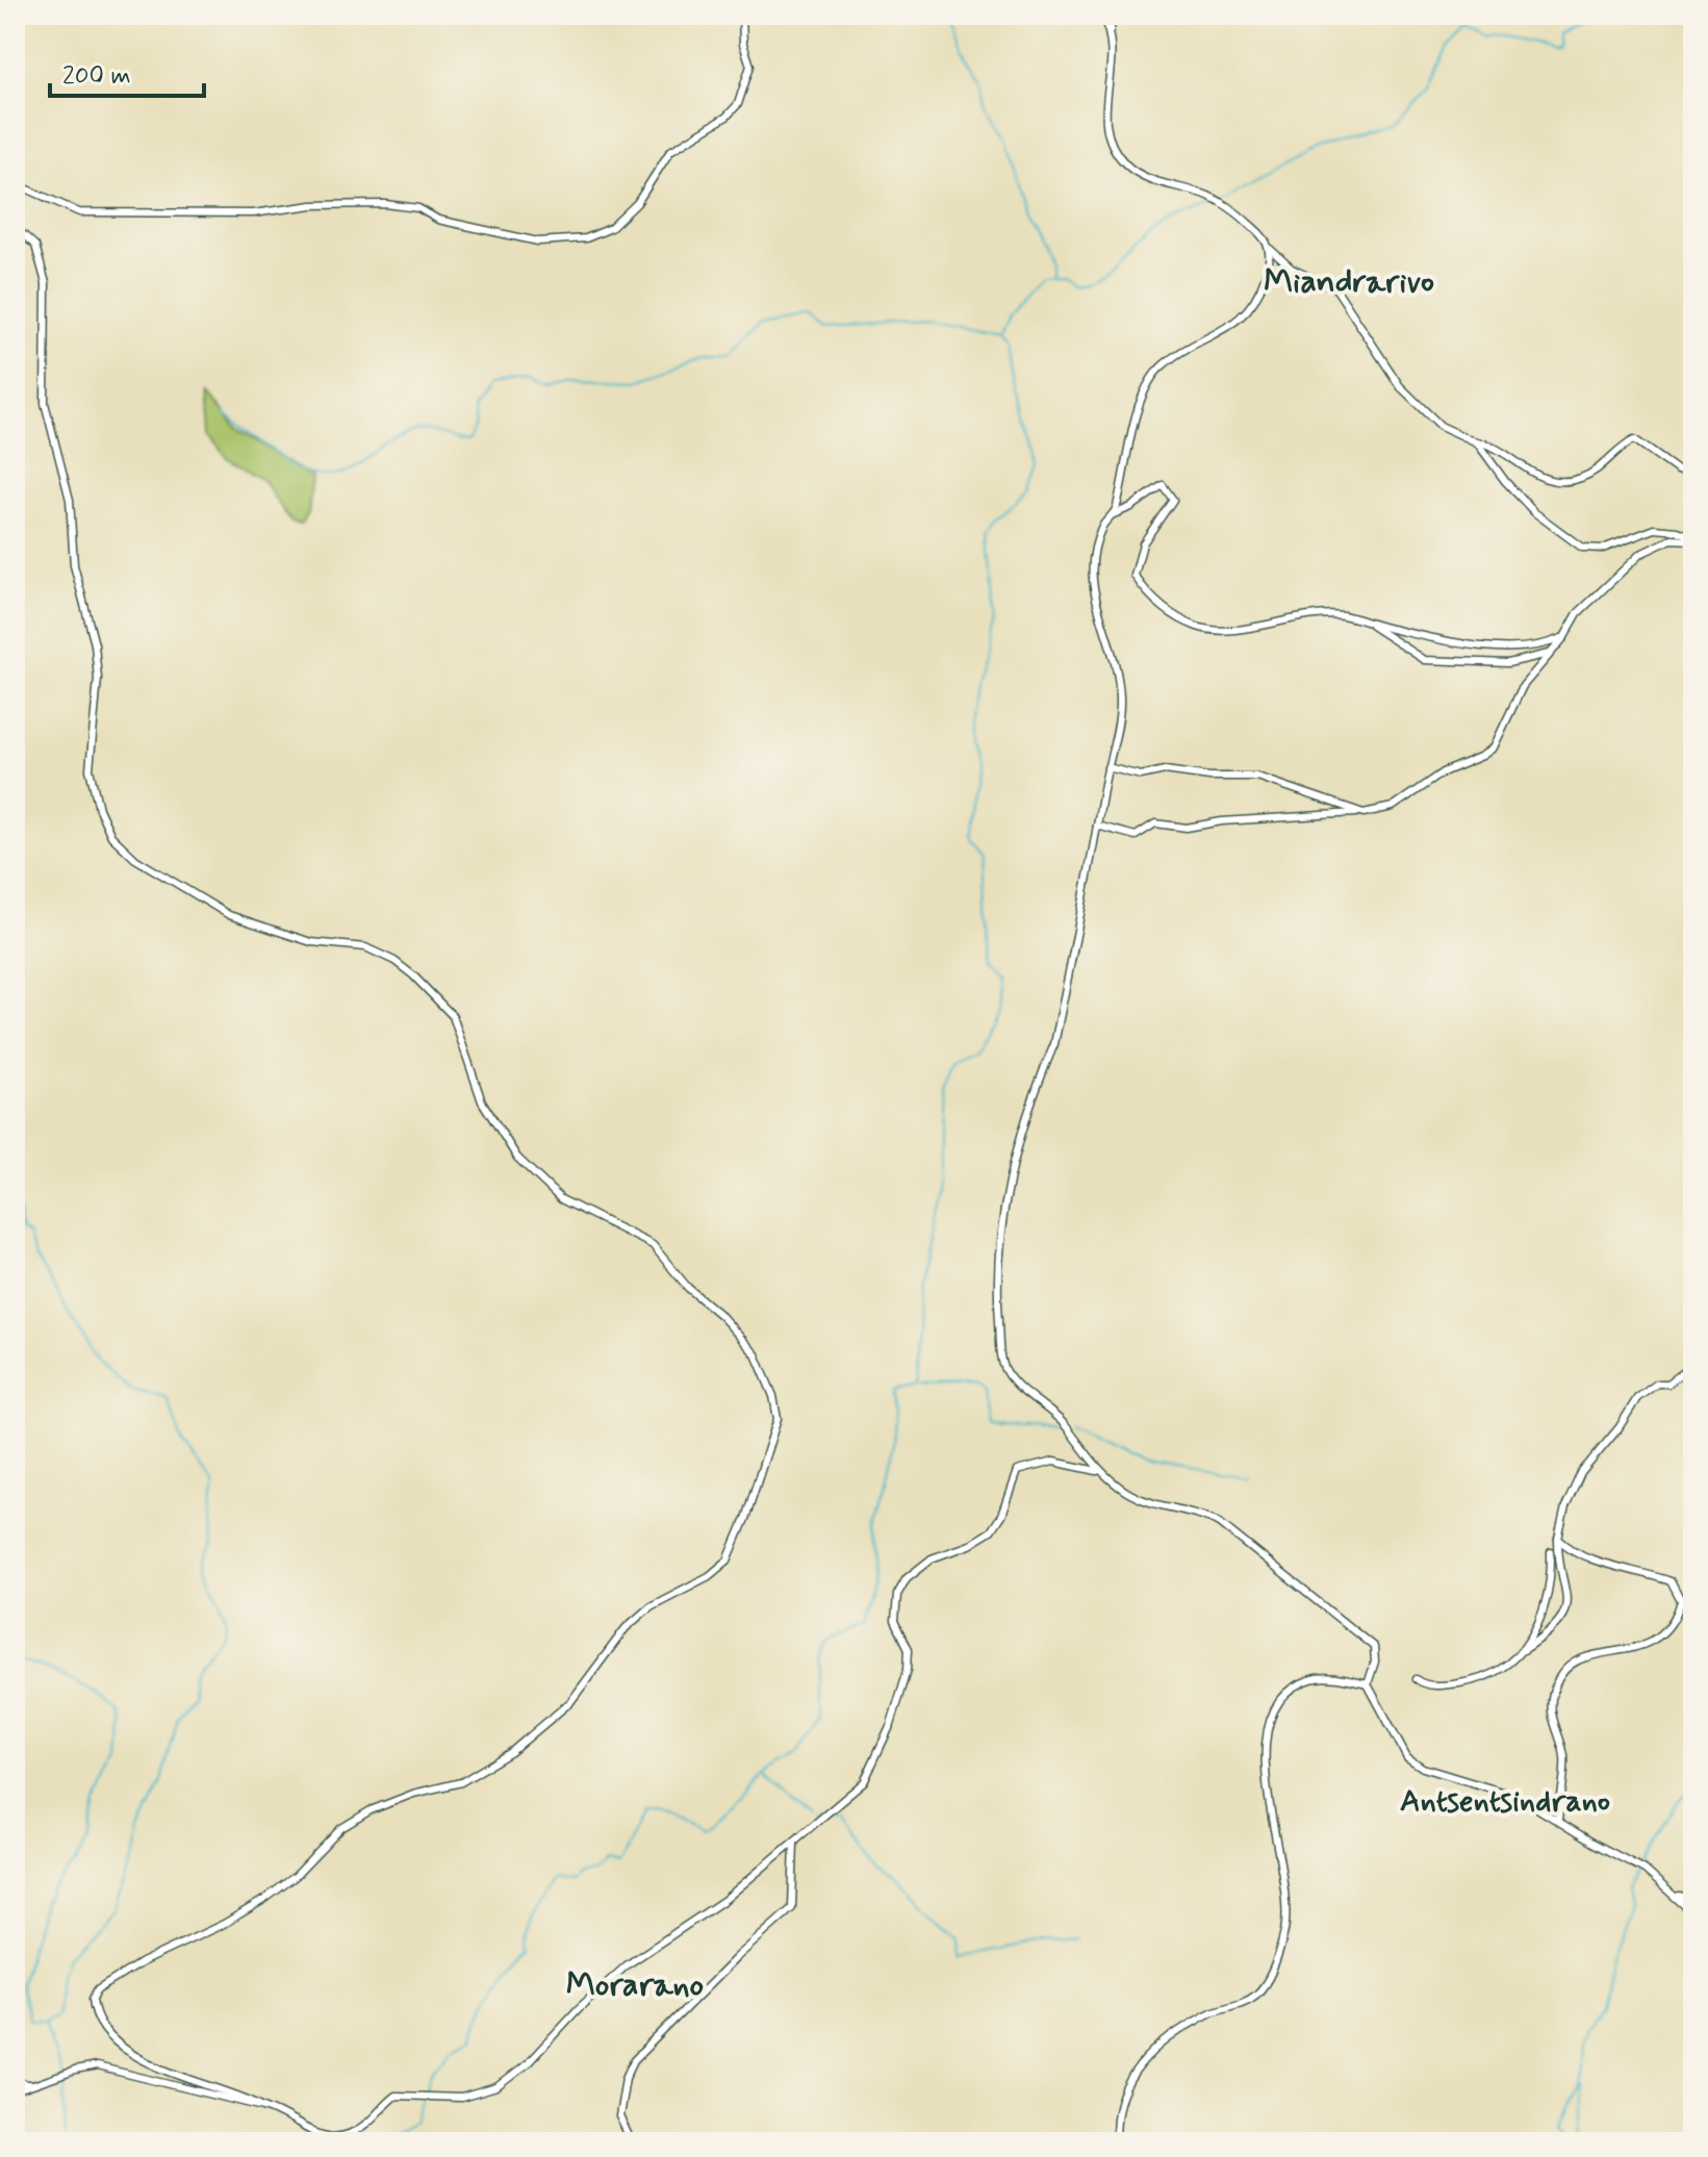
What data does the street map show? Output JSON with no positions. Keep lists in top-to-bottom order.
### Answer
{
  "districts": ["Miandrarivo", "Antsentsindrano", "Morarano"],
  "scale_bar": "200 m"
}
